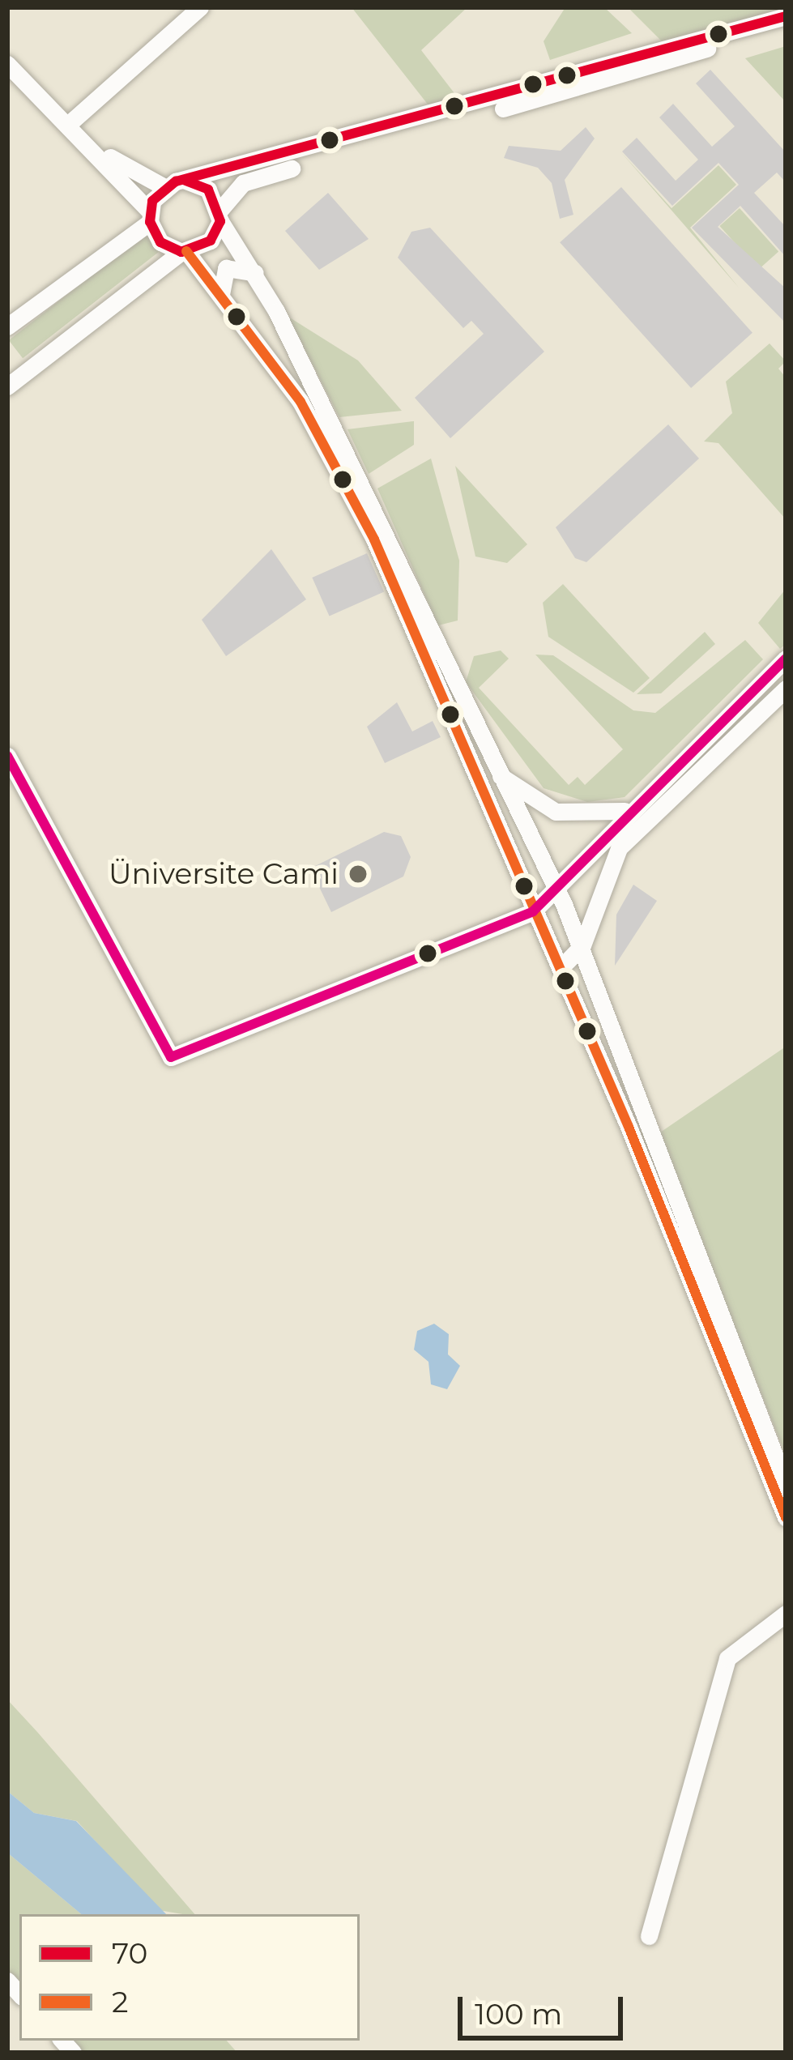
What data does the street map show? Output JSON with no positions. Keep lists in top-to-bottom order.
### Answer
{
  "places": ["Üniversite Cami"],
  "lines": ["transit line 70", "transit line 2"],
  "legend": ["70", "2"],
  "scale_bar": "100 m"
}
